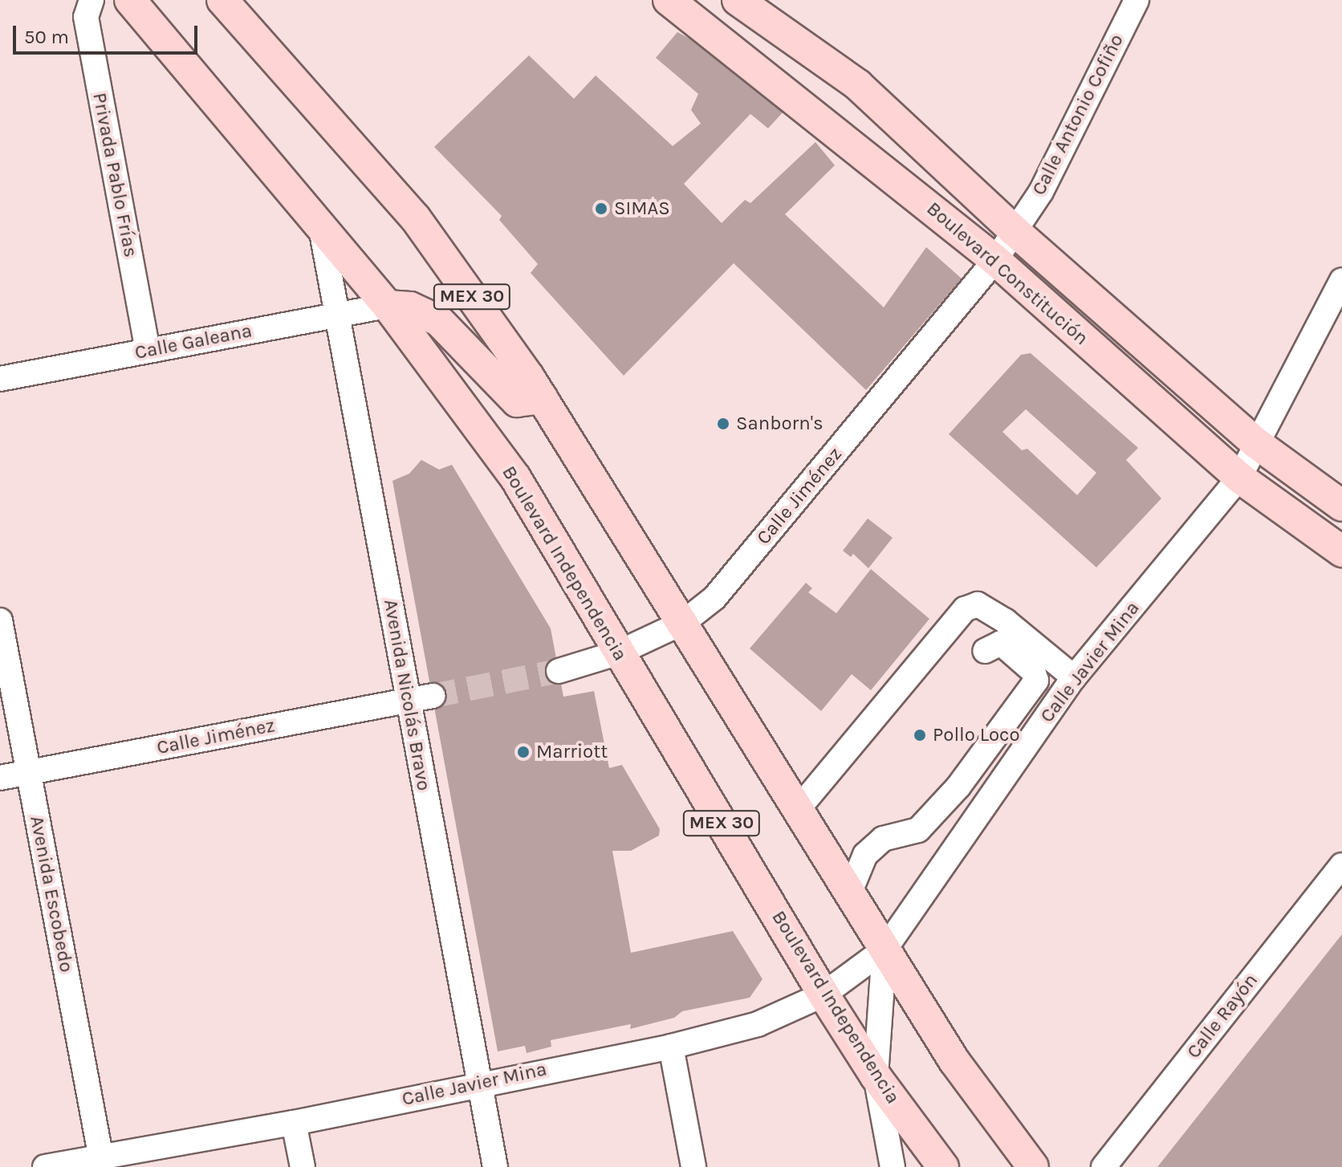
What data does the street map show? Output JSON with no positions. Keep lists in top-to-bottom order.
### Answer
{
  "streets": {
    "main road": ["Boulevard Constitución", "MEX 30", "Boulevard Independencia"],
    "street": [
      "Calle Antonio Cofiño",
      "Privada Pablo Frías",
      "Calle Galeana",
      "Calle Jiménez",
      "Calle Javier Mina",
      "Avenida Nicolás Bravo",
      "Avenida Escobedo",
      "Calle Rayón"
    ]
  },
  "crossings": [
    ["Calle Antonio Cofiño", "Boulevard Constitución"],
    ["Calle Antonio Cofiño", "Calle Jiménez"],
    ["Privada Pablo Frías", "Calle Galeana"],
    ["Boulevard Constitución", "Calle Jiménez"],
    ["Boulevard Constitución", "Calle Javier Mina"],
    ["MEX 30", "Calle Jiménez"],
    ["MEX 30", "Calle Javier Mina"],
    ["Calle Galeana", "Boulevard Independencia"],
    ["Calle Galeana", "Avenida Nicolás Bravo"],
    ["Calle Jiménez", "Boulevard Independencia"],
    ["Calle Jiménez", "Avenida Nicolás Bravo"],
    ["Calle Jiménez", "Avenida Escobedo"],
    ["Boulevard Independencia", "Calle Javier Mina"],
    ["Boulevard Independencia", "Avenida Nicolás Bravo"],
    ["Calle Javier Mina", "Avenida Nicolás Bravo"],
    ["Calle Javier Mina", "Avenida Escobedo"]
  ],
  "places": [
    "SIMAS",
    "Sanborn's",
    "Pollo Loco",
    "Marriott"
  ],
  "scale_bar": "50 m"
}
